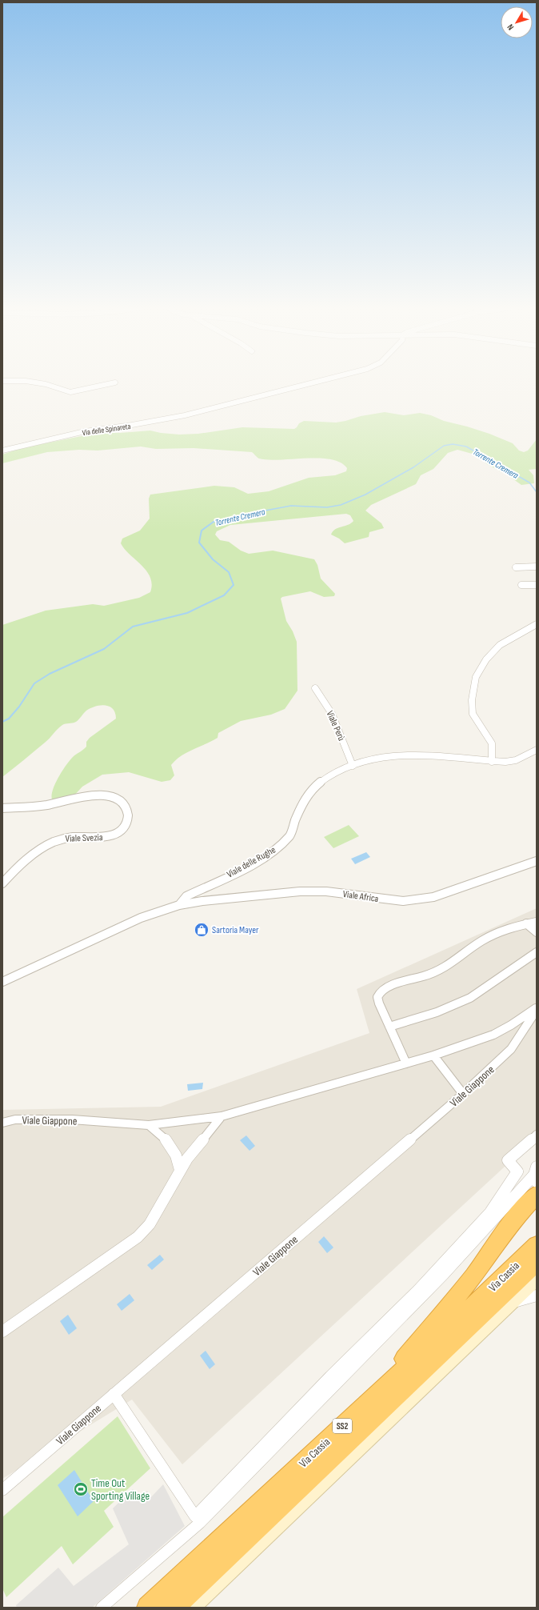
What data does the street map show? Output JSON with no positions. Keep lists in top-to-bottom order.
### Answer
{
  "streets": {
    "highway": ["Via Cassia", "SS2"],
    "street": [
      "Via delle Spinareta",
      "Viale Perù",
      "Viale Svezia",
      "Viale delle Rughe",
      "Viale Africa",
      "Viale Giappone"
    ]
  },
  "crossings": [
    ["Viale Perù", "Viale delle Rughe"],
    ["Viale delle Rughe", "Viale Africa"]
  ],
  "water": ["Torrente Cremera"],
  "places": {
    "shop": ["Sartoria Mayer"],
    "sports": ["Time Out Sporting Village"]
  },
  "north": "bottom left"
}
